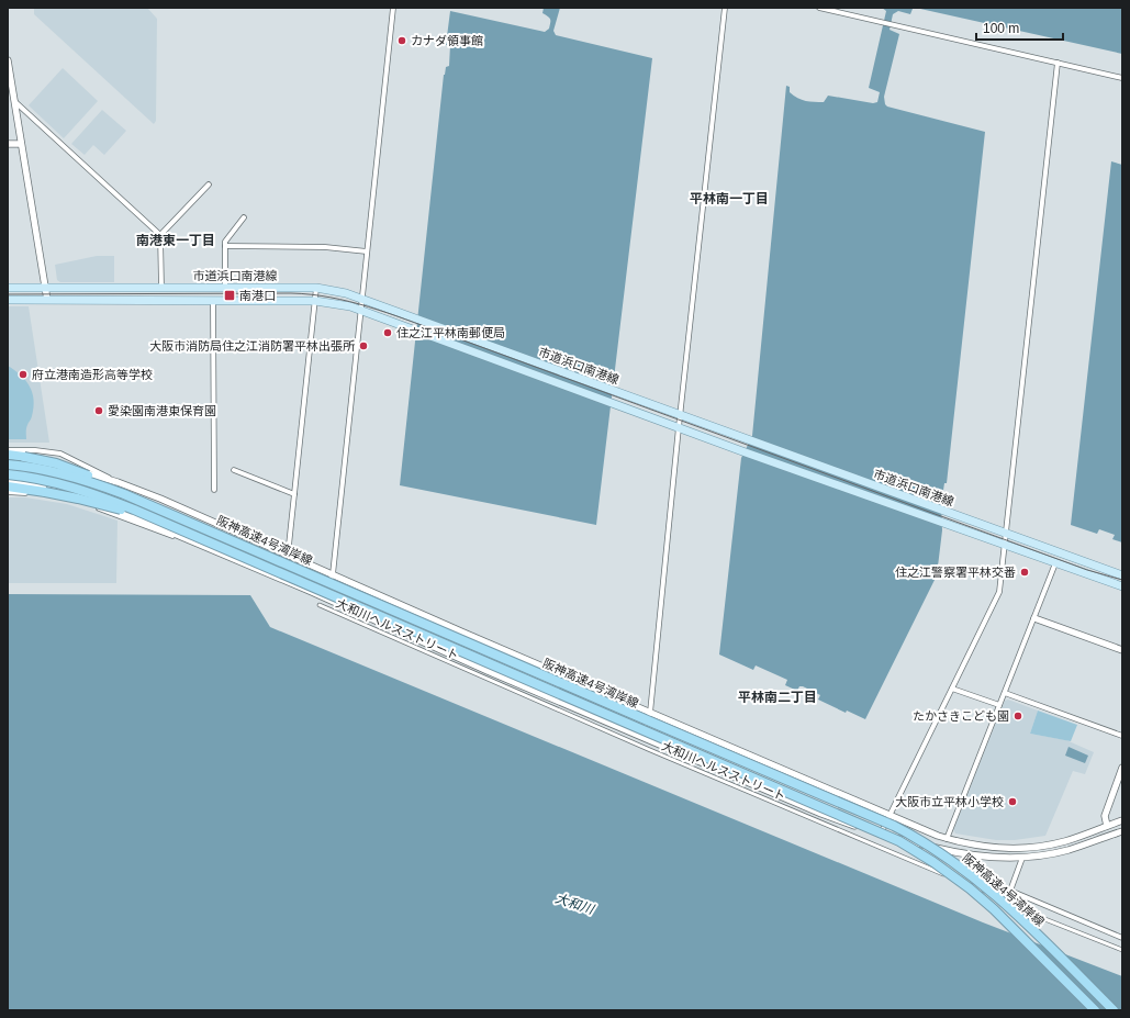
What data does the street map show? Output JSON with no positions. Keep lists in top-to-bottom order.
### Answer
{
  "streets": {
    "highway": ["阪神高速4号湾岸線"],
    "main road": ["市道浜口南港線"],
    "street": ["大和川ヘルスストリート"]
  },
  "districts": ["平林南一丁目", "南港東一丁目", "平林南二丁目"],
  "water": ["大和川"],
  "places": {
    "other": [
      "カナダ領事館",
      "住之江平林南郵便局",
      "大阪市消防局住之江消防署平林出張所",
      "府立港南造形高等学校",
      "愛染園南港東保育園",
      "住之江警察署平林交番",
      "たかさきこども園",
      "大阪市立平林小学校"
    ],
    "transit": ["南港口"]
  },
  "scale_bar": "100 m"
}
